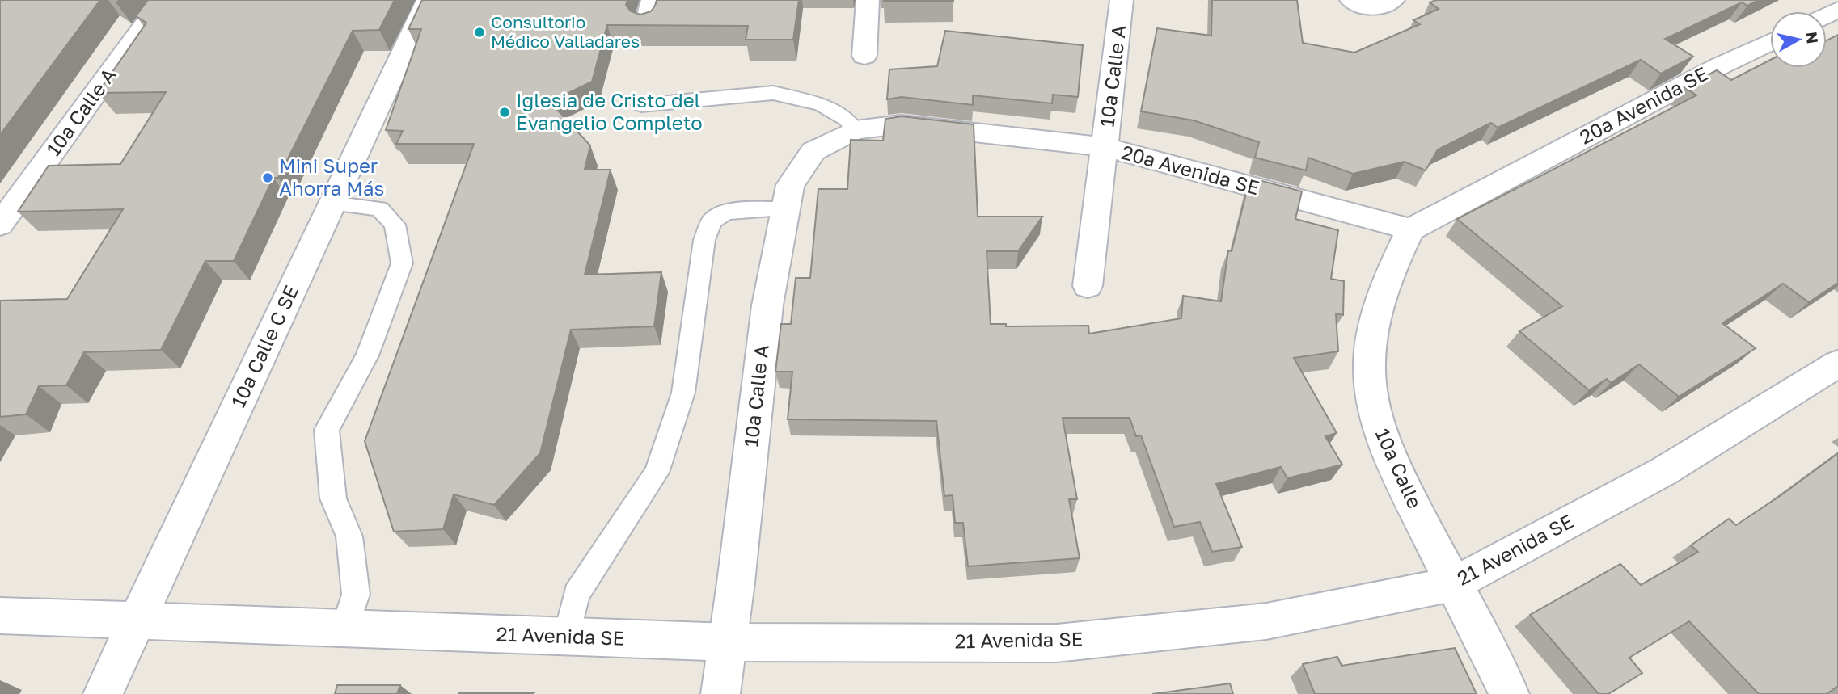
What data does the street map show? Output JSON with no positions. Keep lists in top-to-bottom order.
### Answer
{
  "streets": {
    "street": [
      "10a Calle A",
      "20a Avenida SE",
      "10a Calle C SE",
      "10a Calle",
      "21 Avenida SE"
    ]
  },
  "crossings": [
    ["10a Calle A", "20a Avenida SE"],
    ["10a Calle A", "21 Avenida SE"],
    ["20a Avenida SE", "10a Calle"],
    ["10a Calle C SE", "21 Avenida SE"],
    ["10a Calle", "21 Avenida SE"]
  ],
  "places": ["Consultorio Médico Valladares", "Iglesia de Cristo del Evangelio Completo", "Mini Super Ahorra Más"],
  "north": "right"
}
